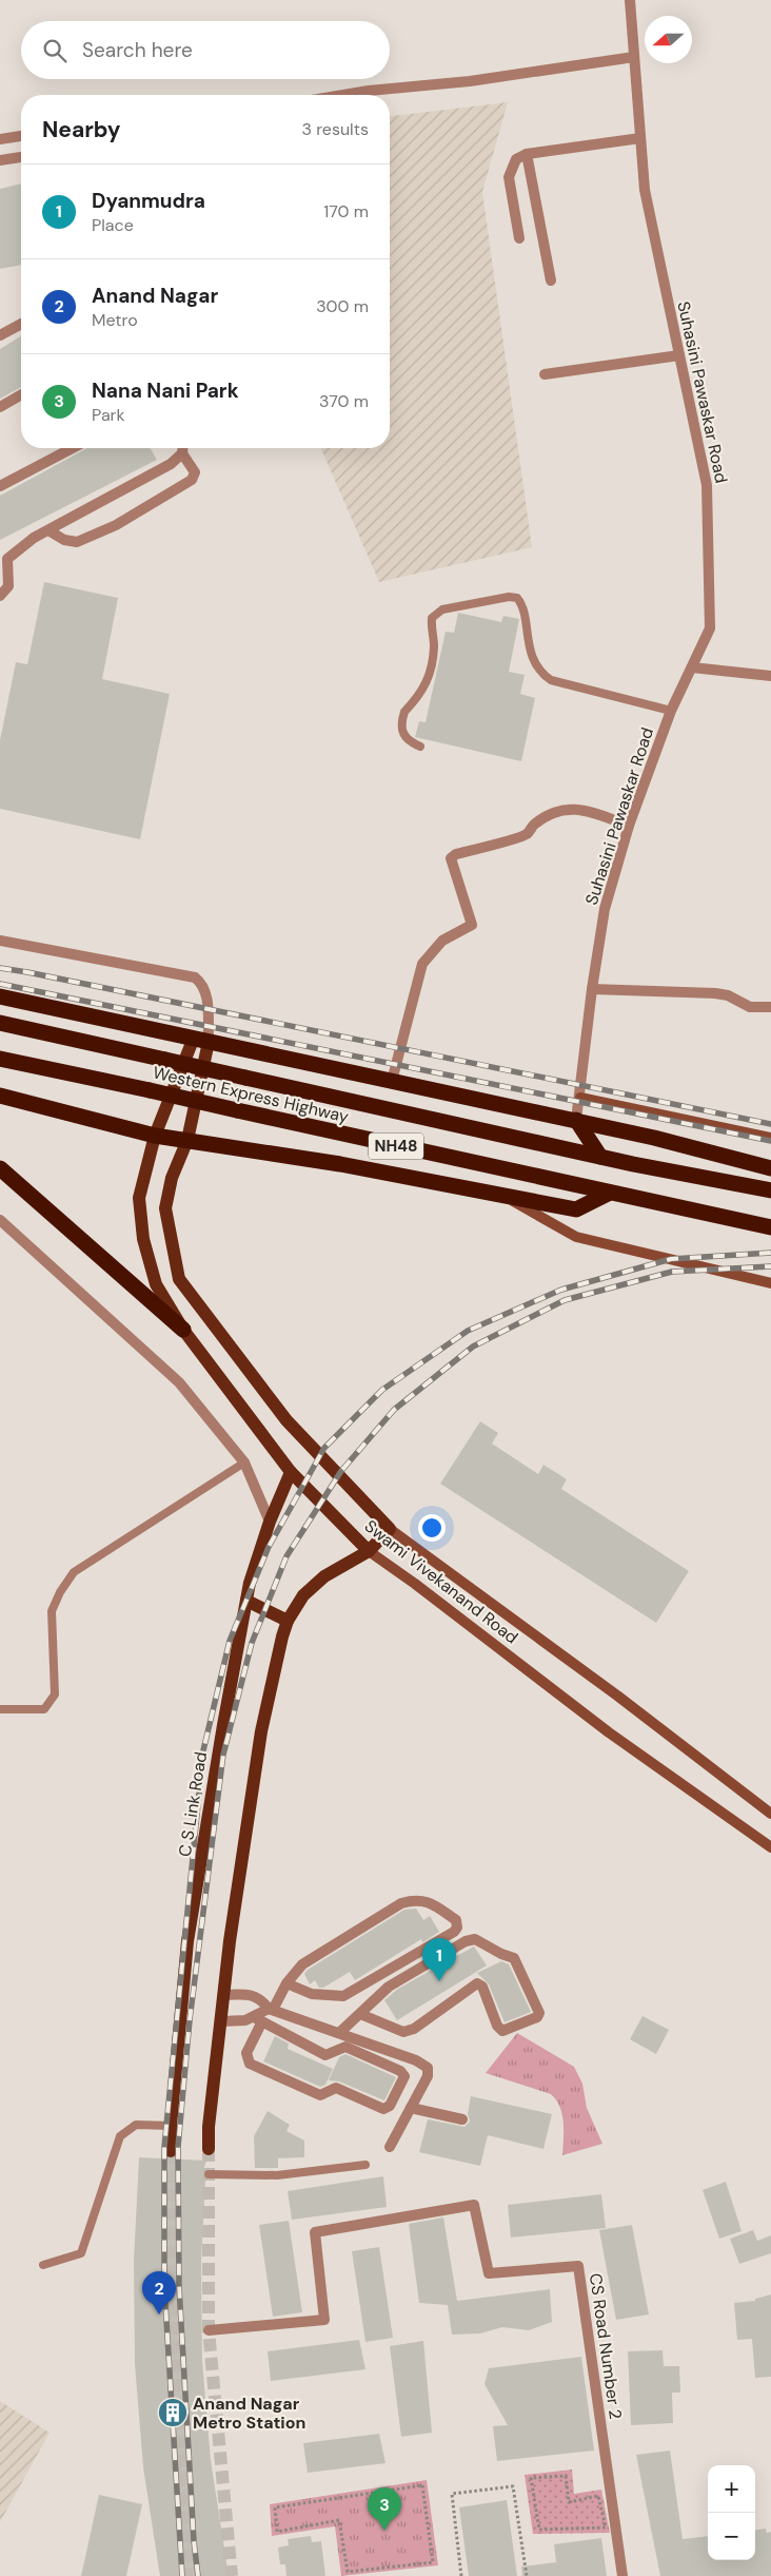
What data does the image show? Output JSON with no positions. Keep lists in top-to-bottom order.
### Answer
{
  "streets": {
    "highway": ["Western Express Highway", "NH48"],
    "main road": ["Swami Vivekanand Road", "C S Link Road"],
    "street": ["Suhasini Pawaskar Road", "CS Road Number 2"]
  },
  "crossings": [
    ["Swami Vivekanand Road", "C S Link Road"]
  ],
  "places": {
    "building": ["Anand Nagar Metro Station"]
  },
  "north": "left",
  "page": {
    "search": "Search here",
    "heading": ["Nearby", "3 results"],
    "list": [
      {
        "mark": "1",
        "name": "Dyanmudra",
        "note": "Place",
        "value": "170 m"
      },
      {
        "mark": "2",
        "name": "Anand Nagar",
        "note": "Metro",
        "value": "300 m"
      },
      {
        "mark": "3",
        "name": "Nana Nani Park",
        "note": "Park",
        "value": "370 m"
      }
    ],
    "pins": ["1", "2", "3"],
    "map_buttons": ["+", "−"]
  }
}
